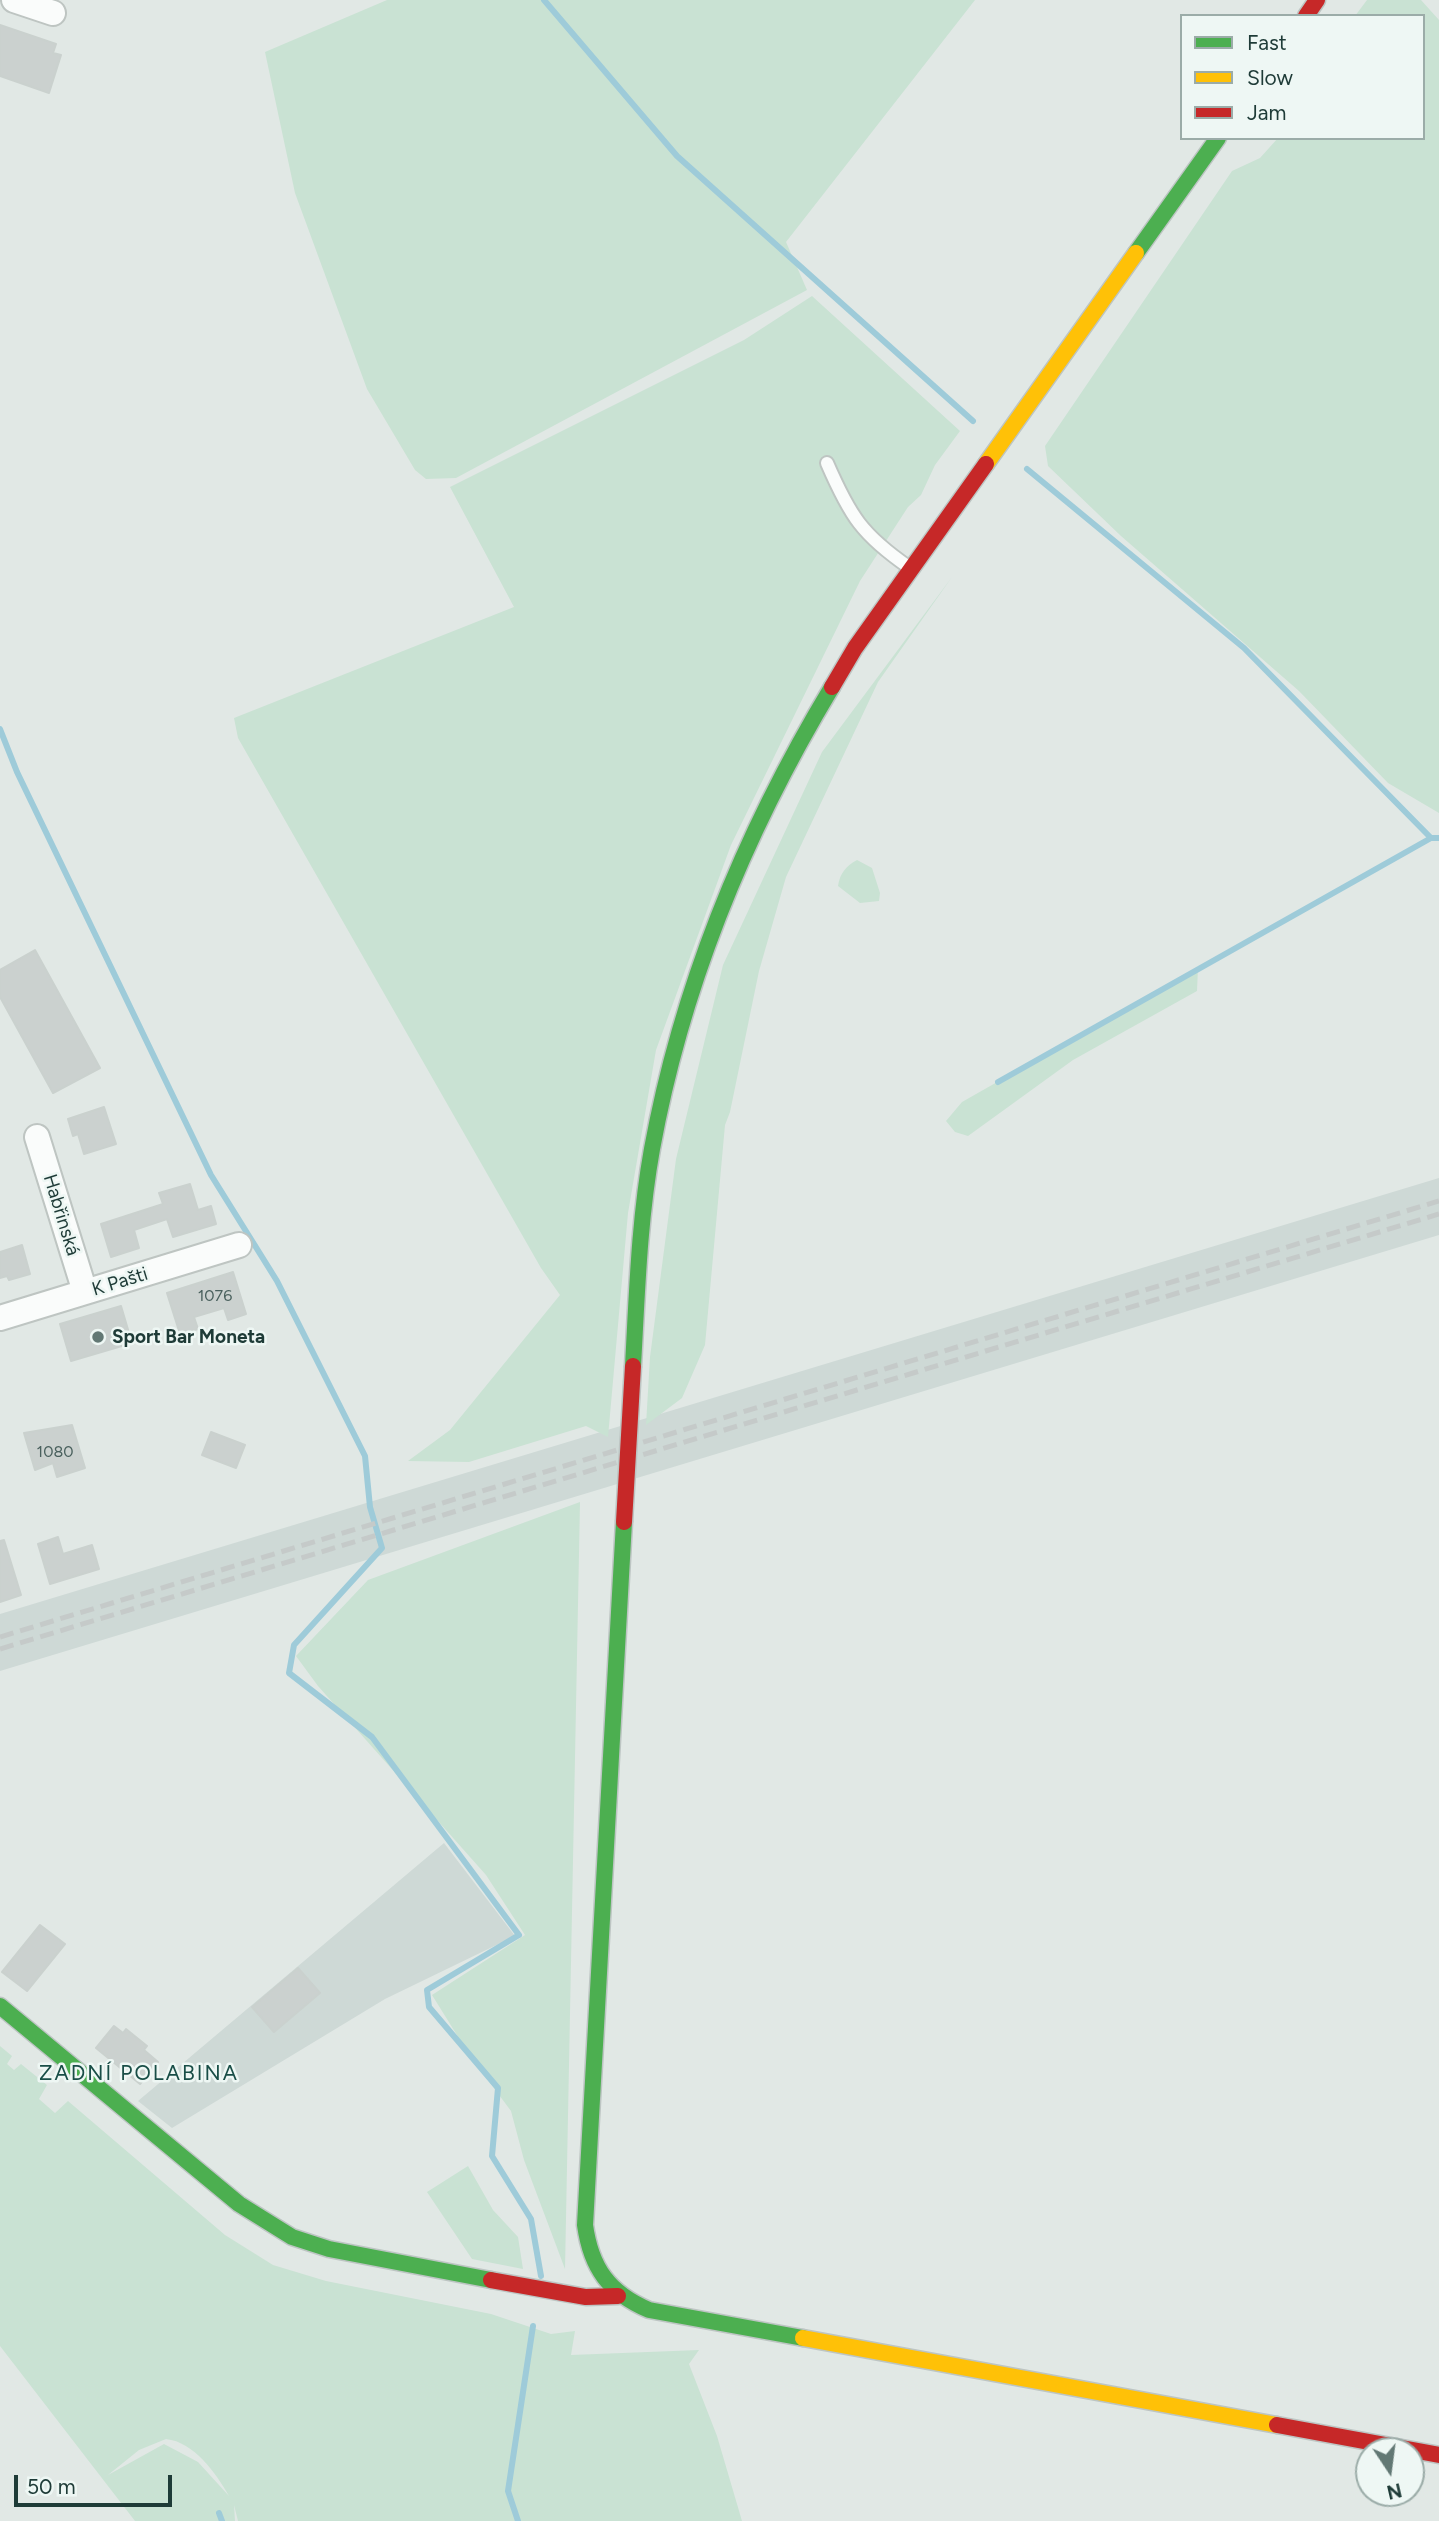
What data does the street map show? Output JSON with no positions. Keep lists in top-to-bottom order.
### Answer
{
  "streets": {
    "street": ["Habřinská", "K Pašti"]
  },
  "crossings": [
    ["Habřinská", "K Pašti"]
  ],
  "districts": ["ZADNÍ POLABINA"],
  "places": ["Sport Bar Moneta"],
  "house_numbers": ["1076", "1080"],
  "legend": ["Fast", "Slow", "Jam"],
  "scale_bar": "50 m",
  "north": "bottom"
}
